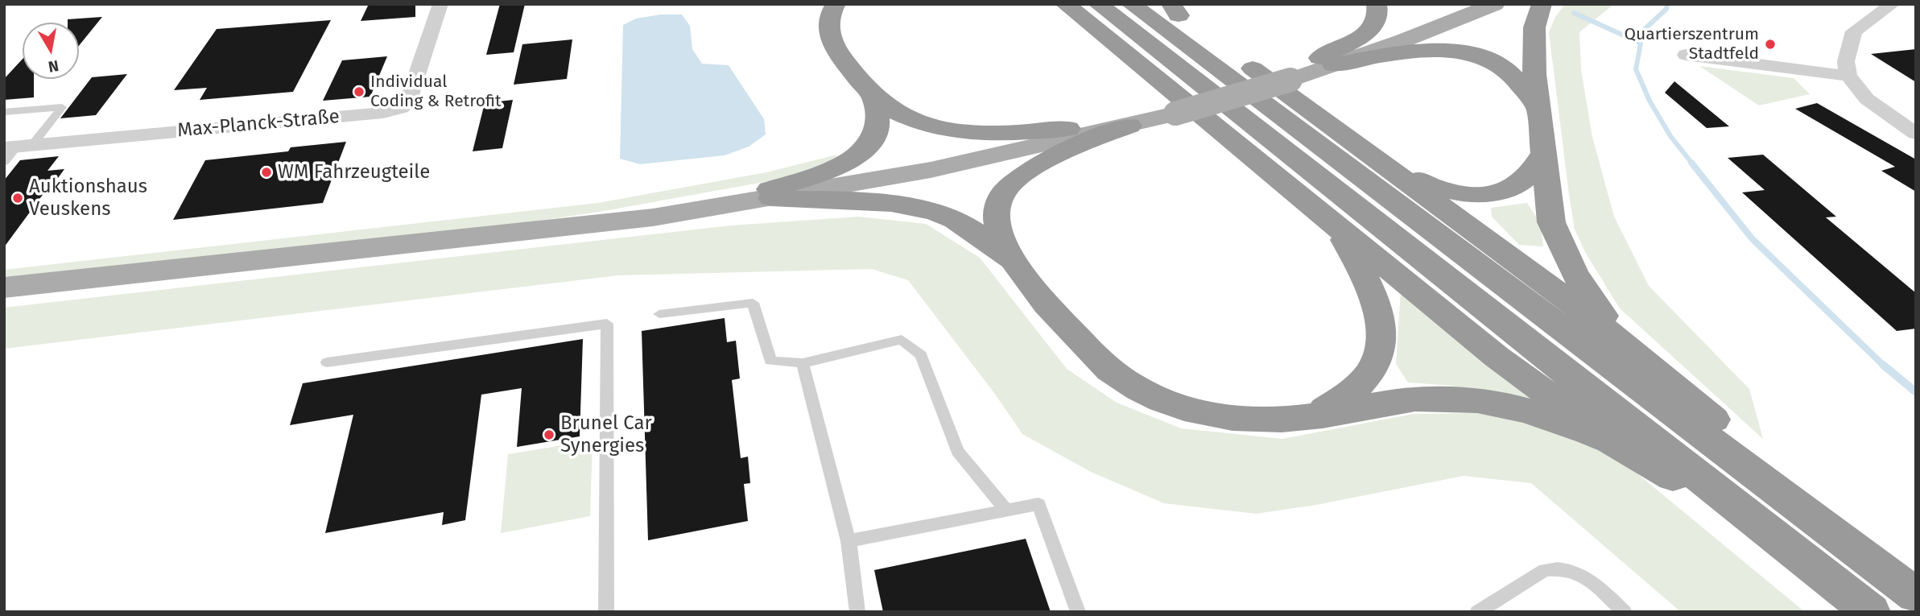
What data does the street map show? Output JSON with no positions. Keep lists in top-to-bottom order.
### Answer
{
  "streets": {
    "street": ["Max-Planck-Straße"]
  },
  "places": [
    "Quartierszentrum Stadtfeld",
    "Individual Coding & Retrofit",
    "WM Fahrzeugteile",
    "Auktionshaus Veuskens",
    "Brunel Car Synergies"
  ],
  "north": "bottom"
}
